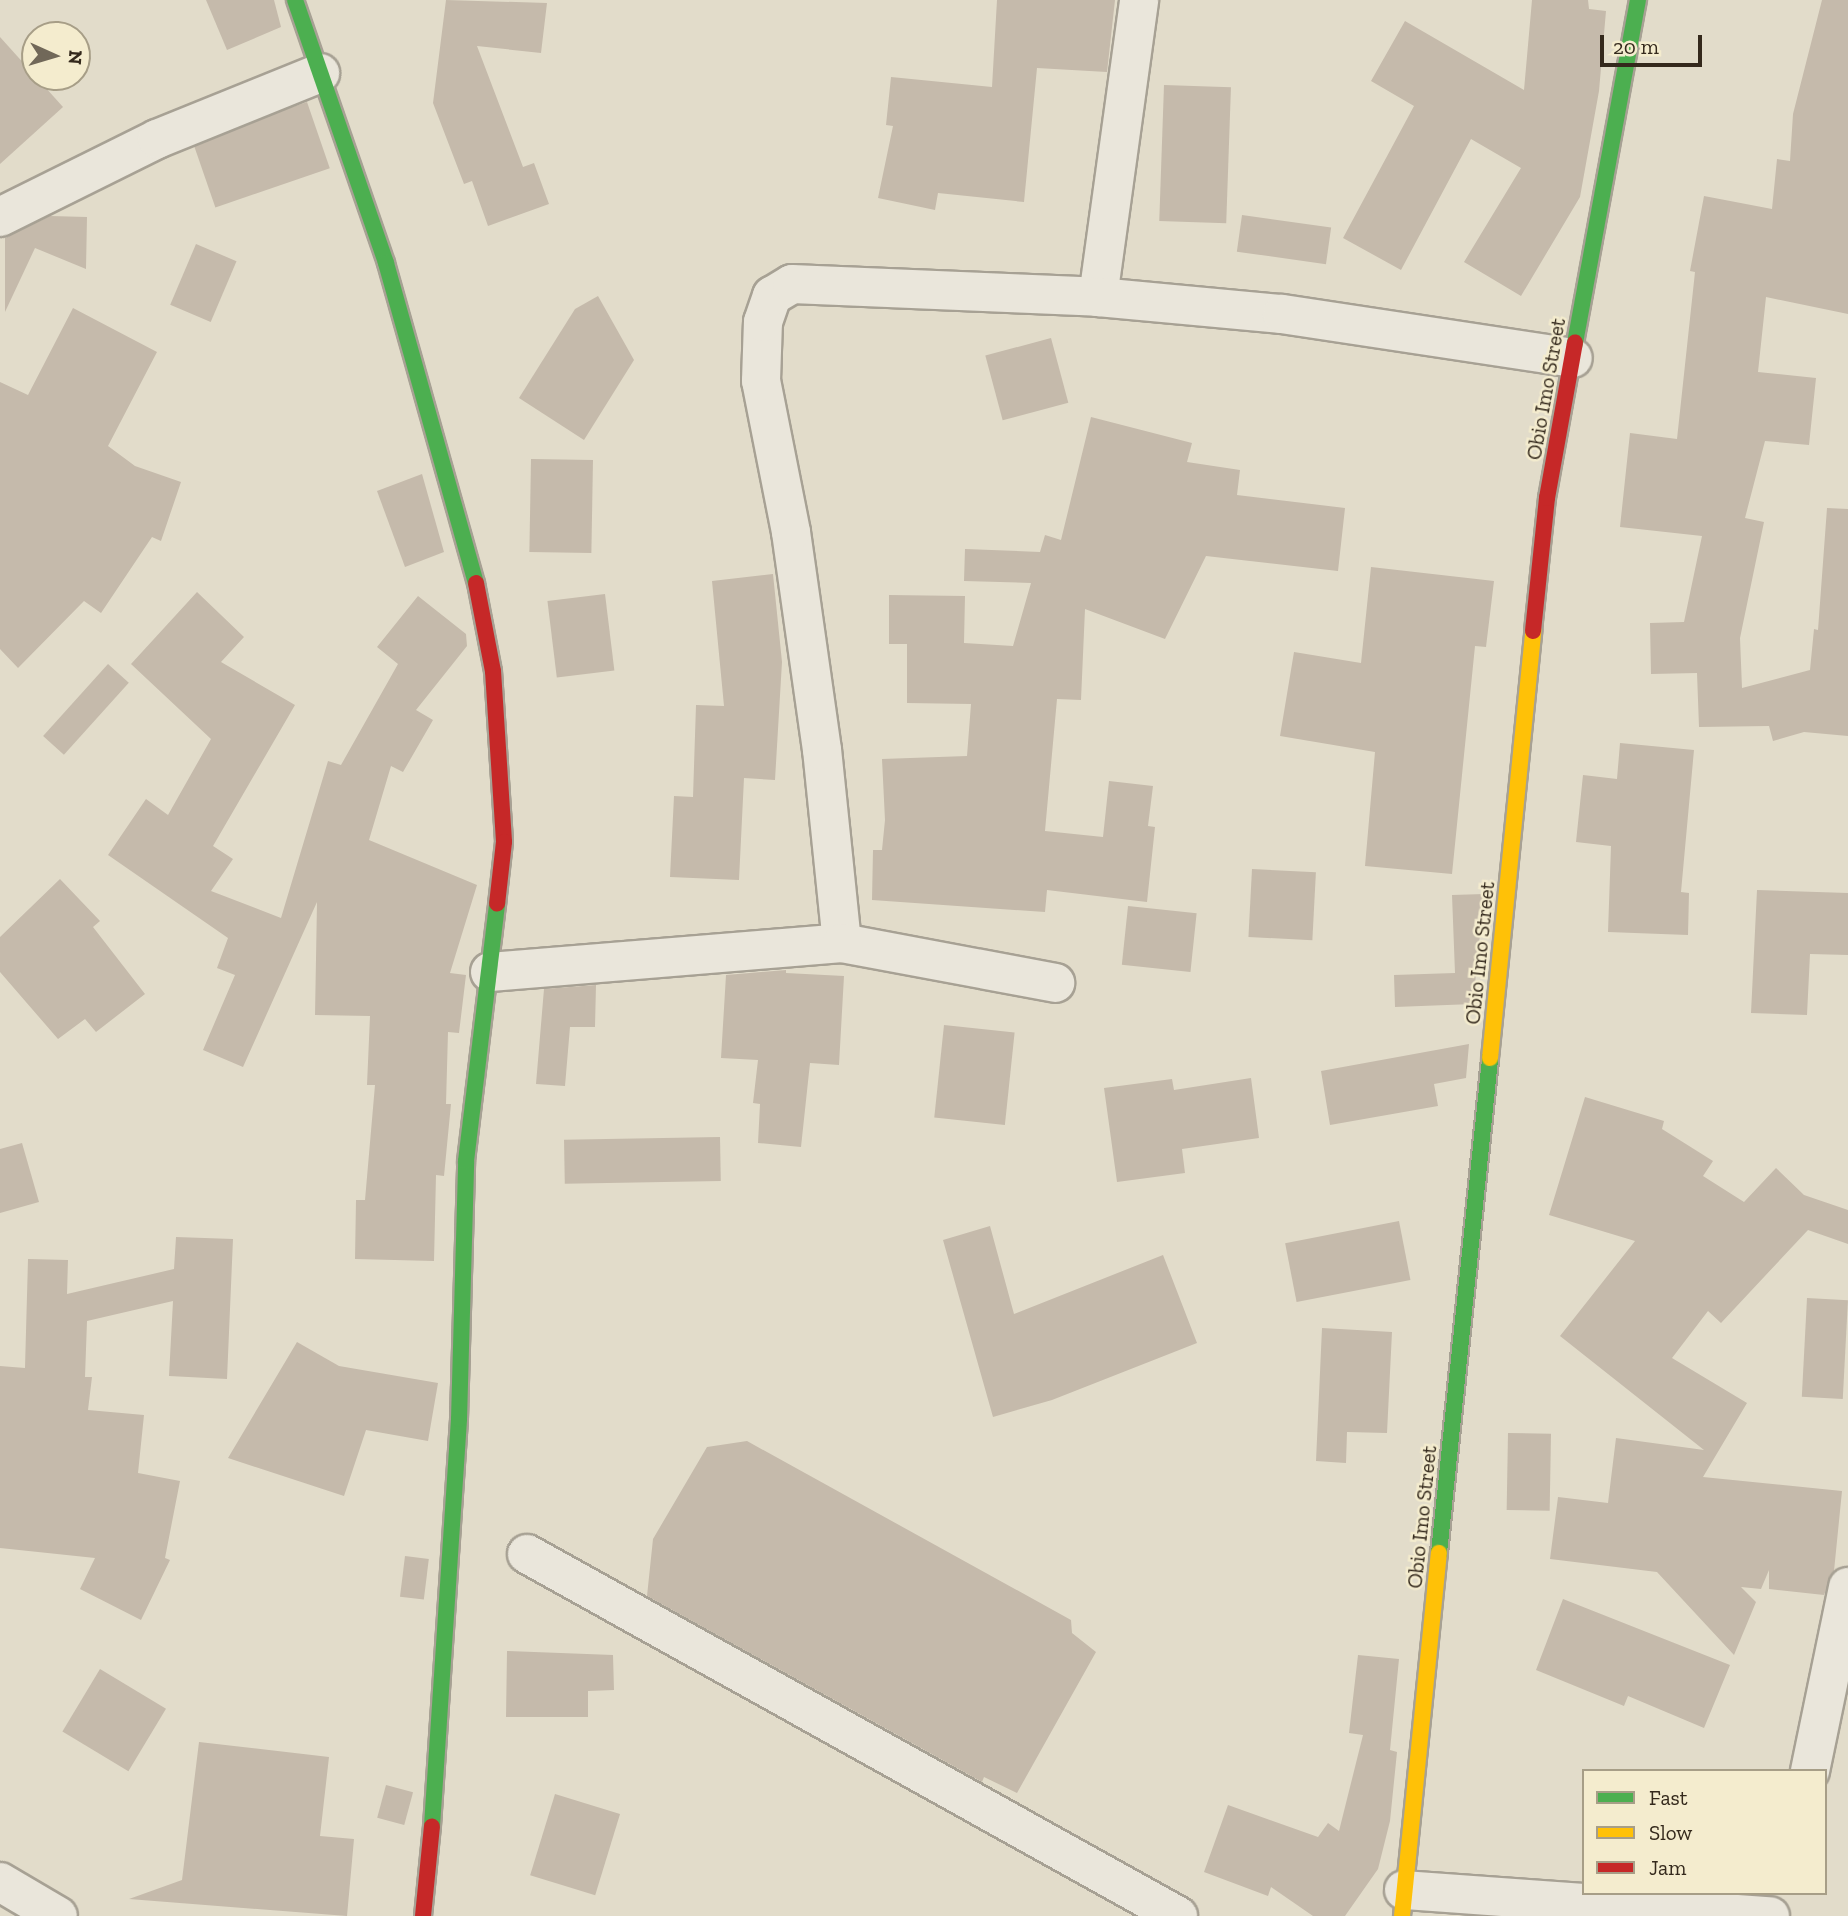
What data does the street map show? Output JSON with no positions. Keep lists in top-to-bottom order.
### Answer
{
  "streets": {
    "street": ["Obio Imo Street"]
  },
  "legend": ["Fast", "Slow", "Jam"],
  "scale_bar": "20 m",
  "north": "right"
}
